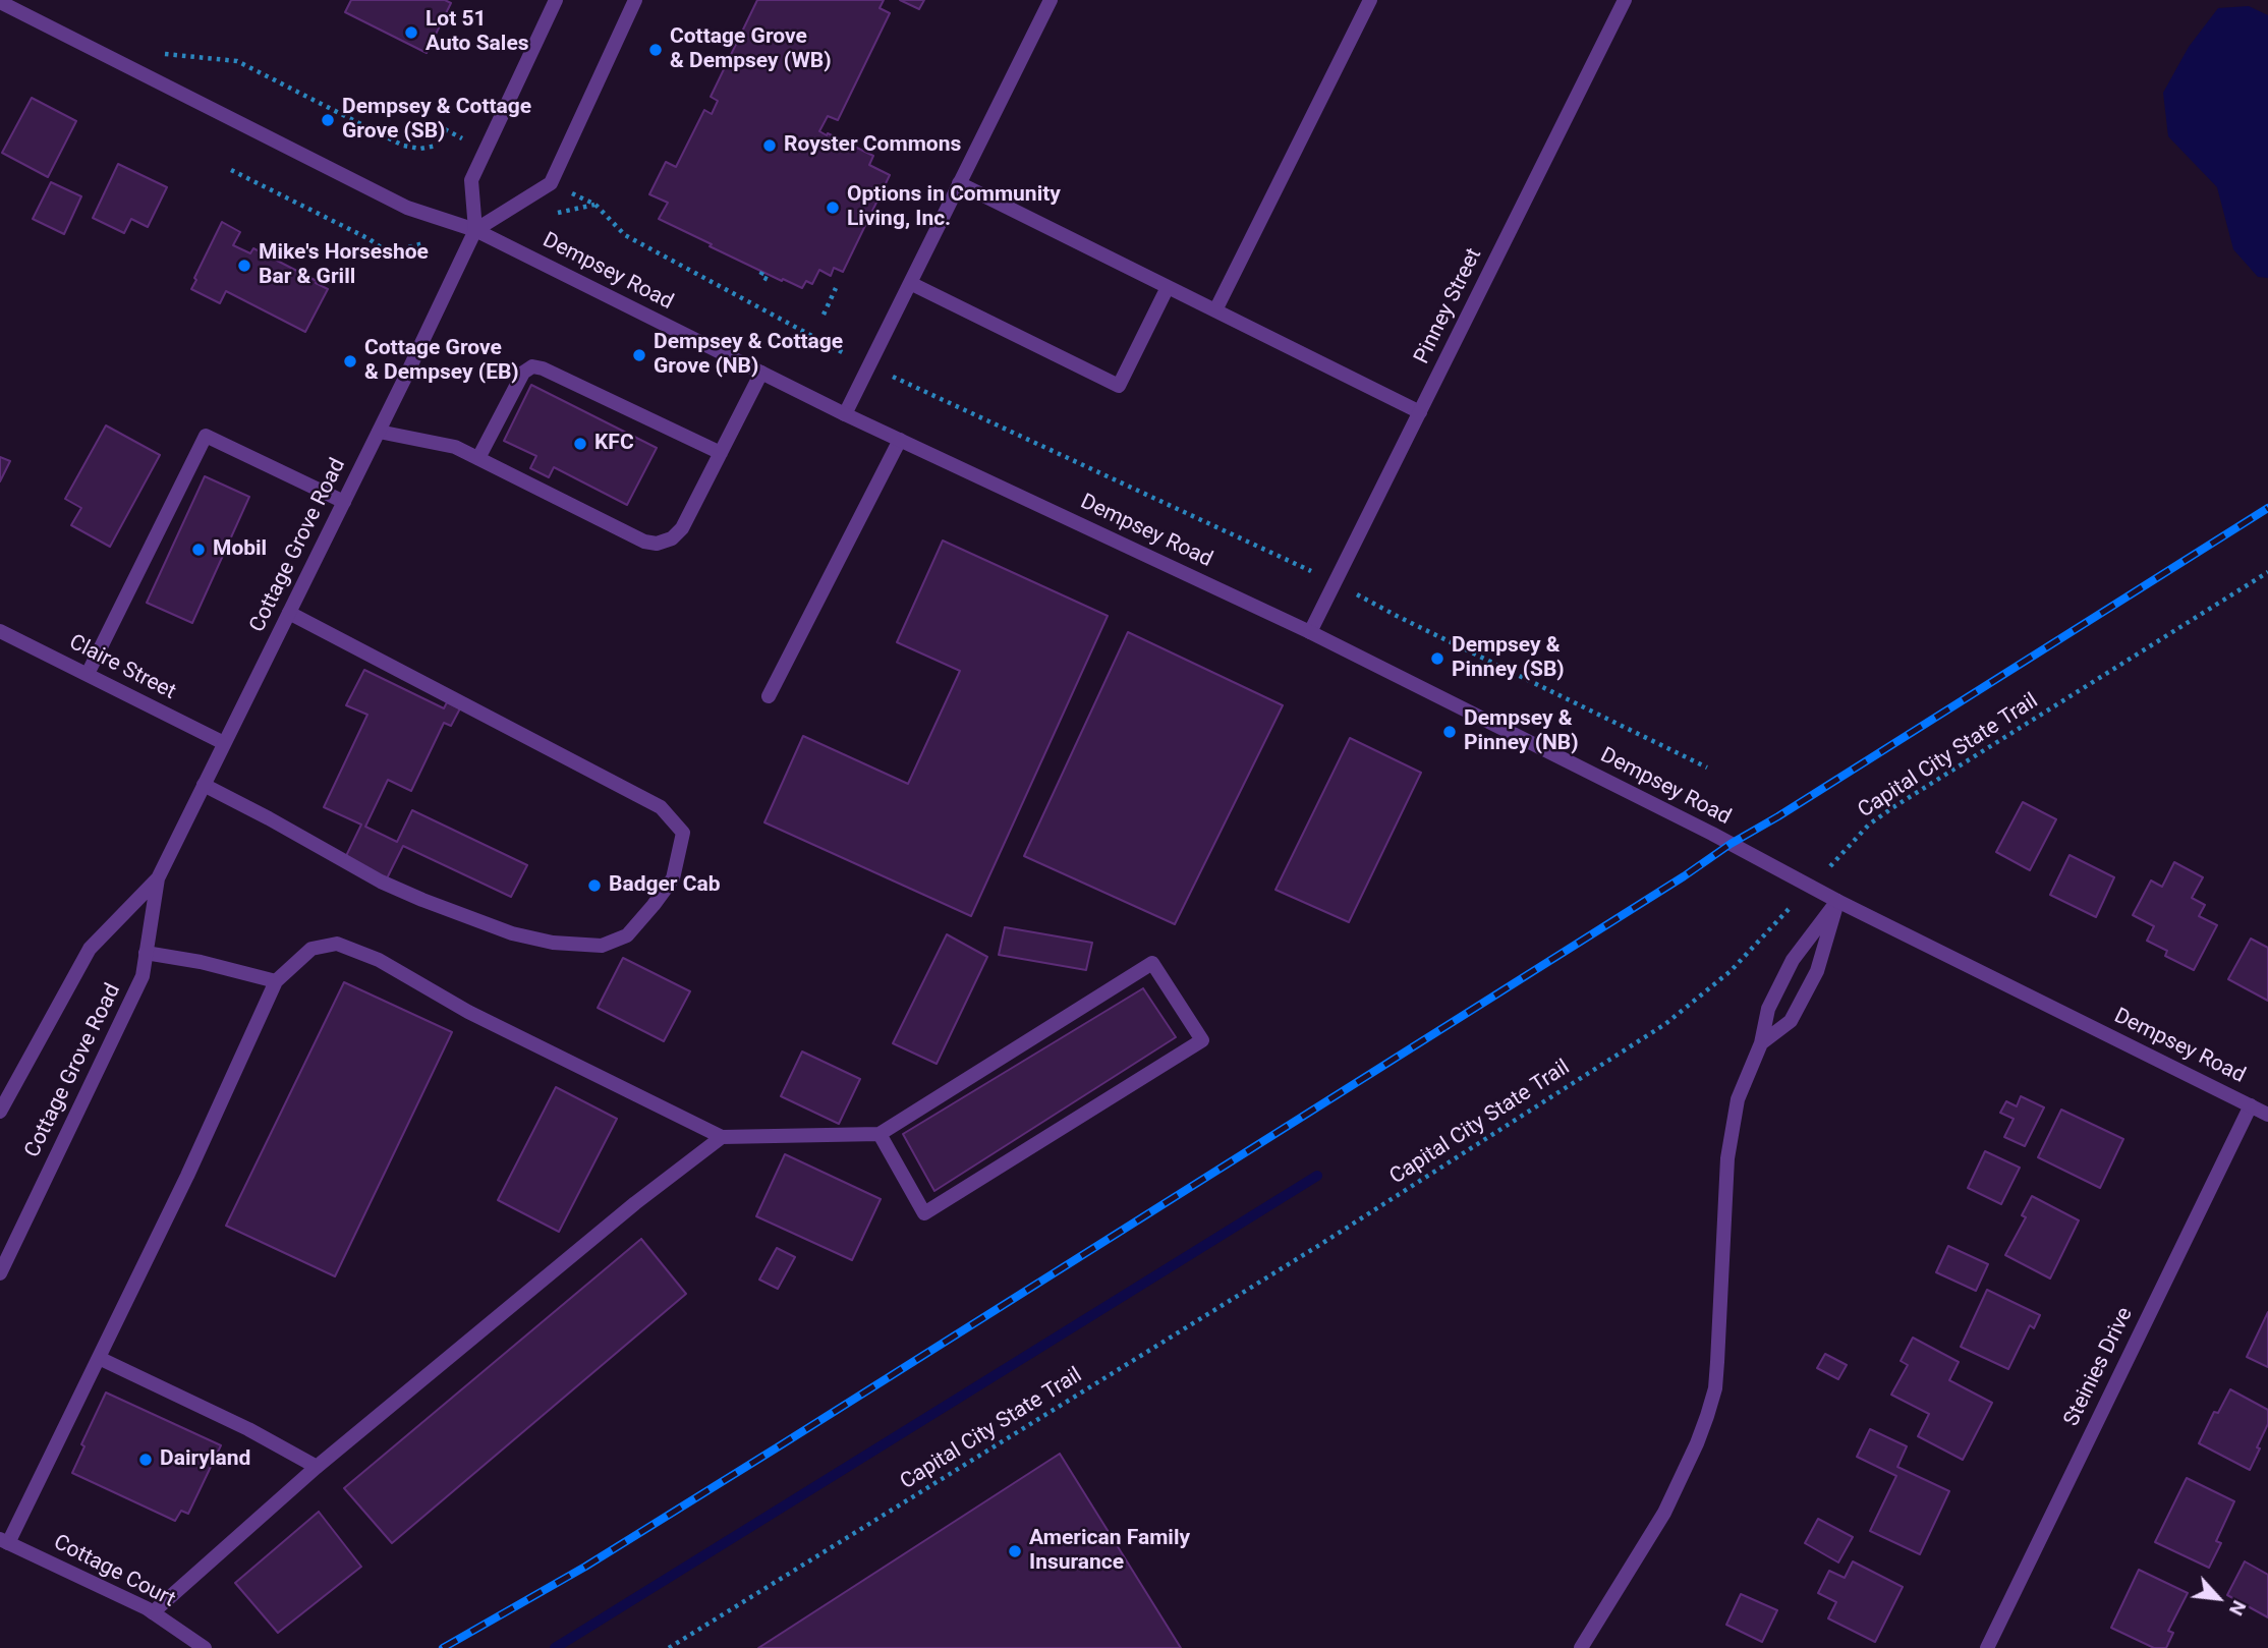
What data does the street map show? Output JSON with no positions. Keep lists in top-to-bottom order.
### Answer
{
  "streets": {
    "street": [
      "Dempsey Road",
      "Pinney Street",
      "Cottage Grove Road",
      "Claire Street",
      "Steinies Drive",
      "Cottage Court"
    ],
    "path": ["Capital City State Trail"]
  },
  "crossings": [
    ["Dempsey Road", "Pinney Street"],
    ["Dempsey Road", "Cottage Grove Road"],
    ["Dempsey Road", "Capital City State Trail"],
    ["Dempsey Road", "Steinies Drive"],
    ["Cottage Grove Road", "Claire Street"]
  ],
  "places": [
    "Lot 51 Auto Sales",
    "Cottage Grove & Dempsey (WB)",
    "Dempsey & Cottage Grove (SB)",
    "Royster Commons",
    "Options in Community Living, Inc.",
    "Mike's Horseshoe Bar & Grill",
    "Dempsey & Cottage Grove (NB)",
    "Cottage Grove & Dempsey (EB)",
    "KFC",
    "Mobil",
    "Dempsey & Pinney (SB)",
    "Dempsey & Pinney (NB)",
    "Badger Cab",
    "Dairyland",
    "American Family Insurance"
  ],
  "north": "bottom right"
}
